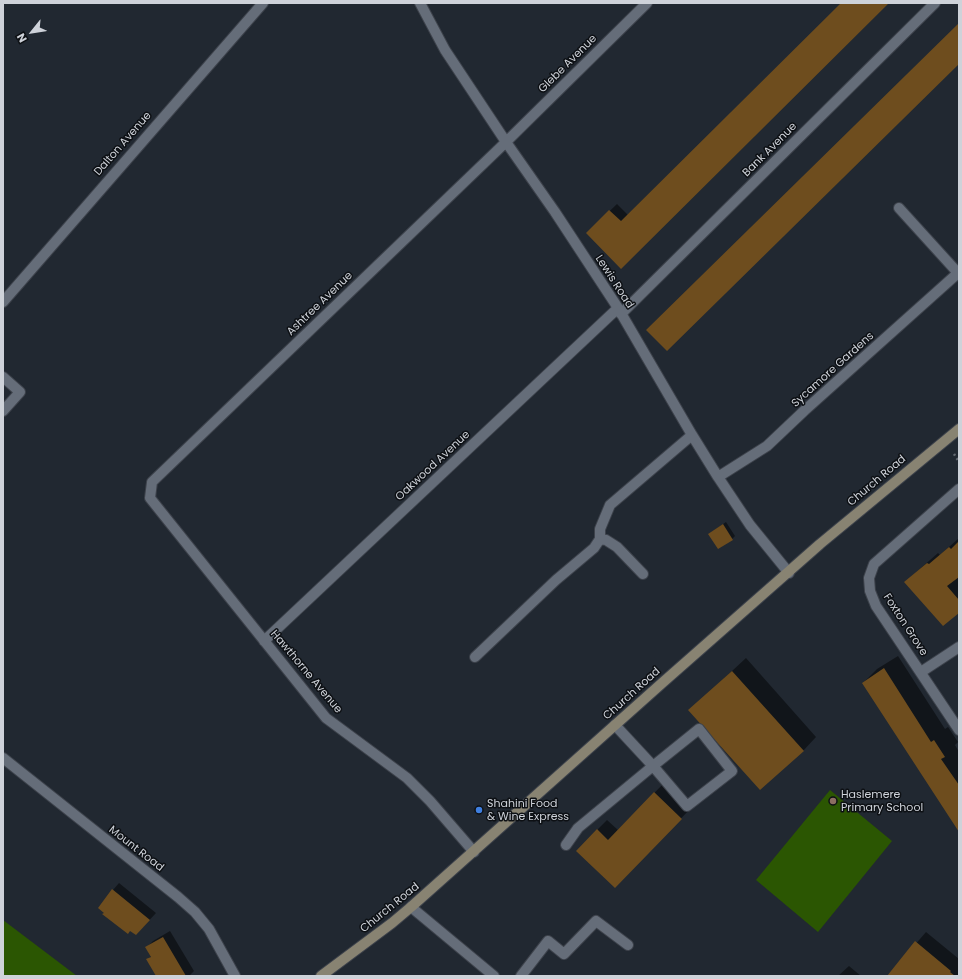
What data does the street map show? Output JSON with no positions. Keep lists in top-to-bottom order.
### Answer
{
  "streets": {
    "street": [
      "Glebe Avenue",
      "Dalton Avenue",
      "Bank Avenue",
      "Lewis Road",
      "Ashtree Avenue",
      "Sycamore Gardens",
      "Oakwood Avenue",
      "Church Road",
      "Foxton Grove",
      "Hawthorne Avenue",
      "Mount Road"
    ]
  },
  "crossings": [
    ["Glebe Avenue", "Lewis Road"],
    ["Glebe Avenue", "Ashtree Avenue"],
    ["Bank Avenue", "Lewis Road"],
    ["Bank Avenue", "Oakwood Avenue"],
    ["Lewis Road", "Ashtree Avenue"],
    ["Lewis Road", "Sycamore Gardens"],
    ["Lewis Road", "Oakwood Avenue"],
    ["Lewis Road", "Church Road"],
    ["Ashtree Avenue", "Hawthorne Avenue"],
    ["Oakwood Avenue", "Hawthorne Avenue"],
    ["Church Road", "Hawthorne Avenue"]
  ],
  "places": ["Haslemere Primary School", "Shahini Food & Wine Express"],
  "north": "bottom left"
}
